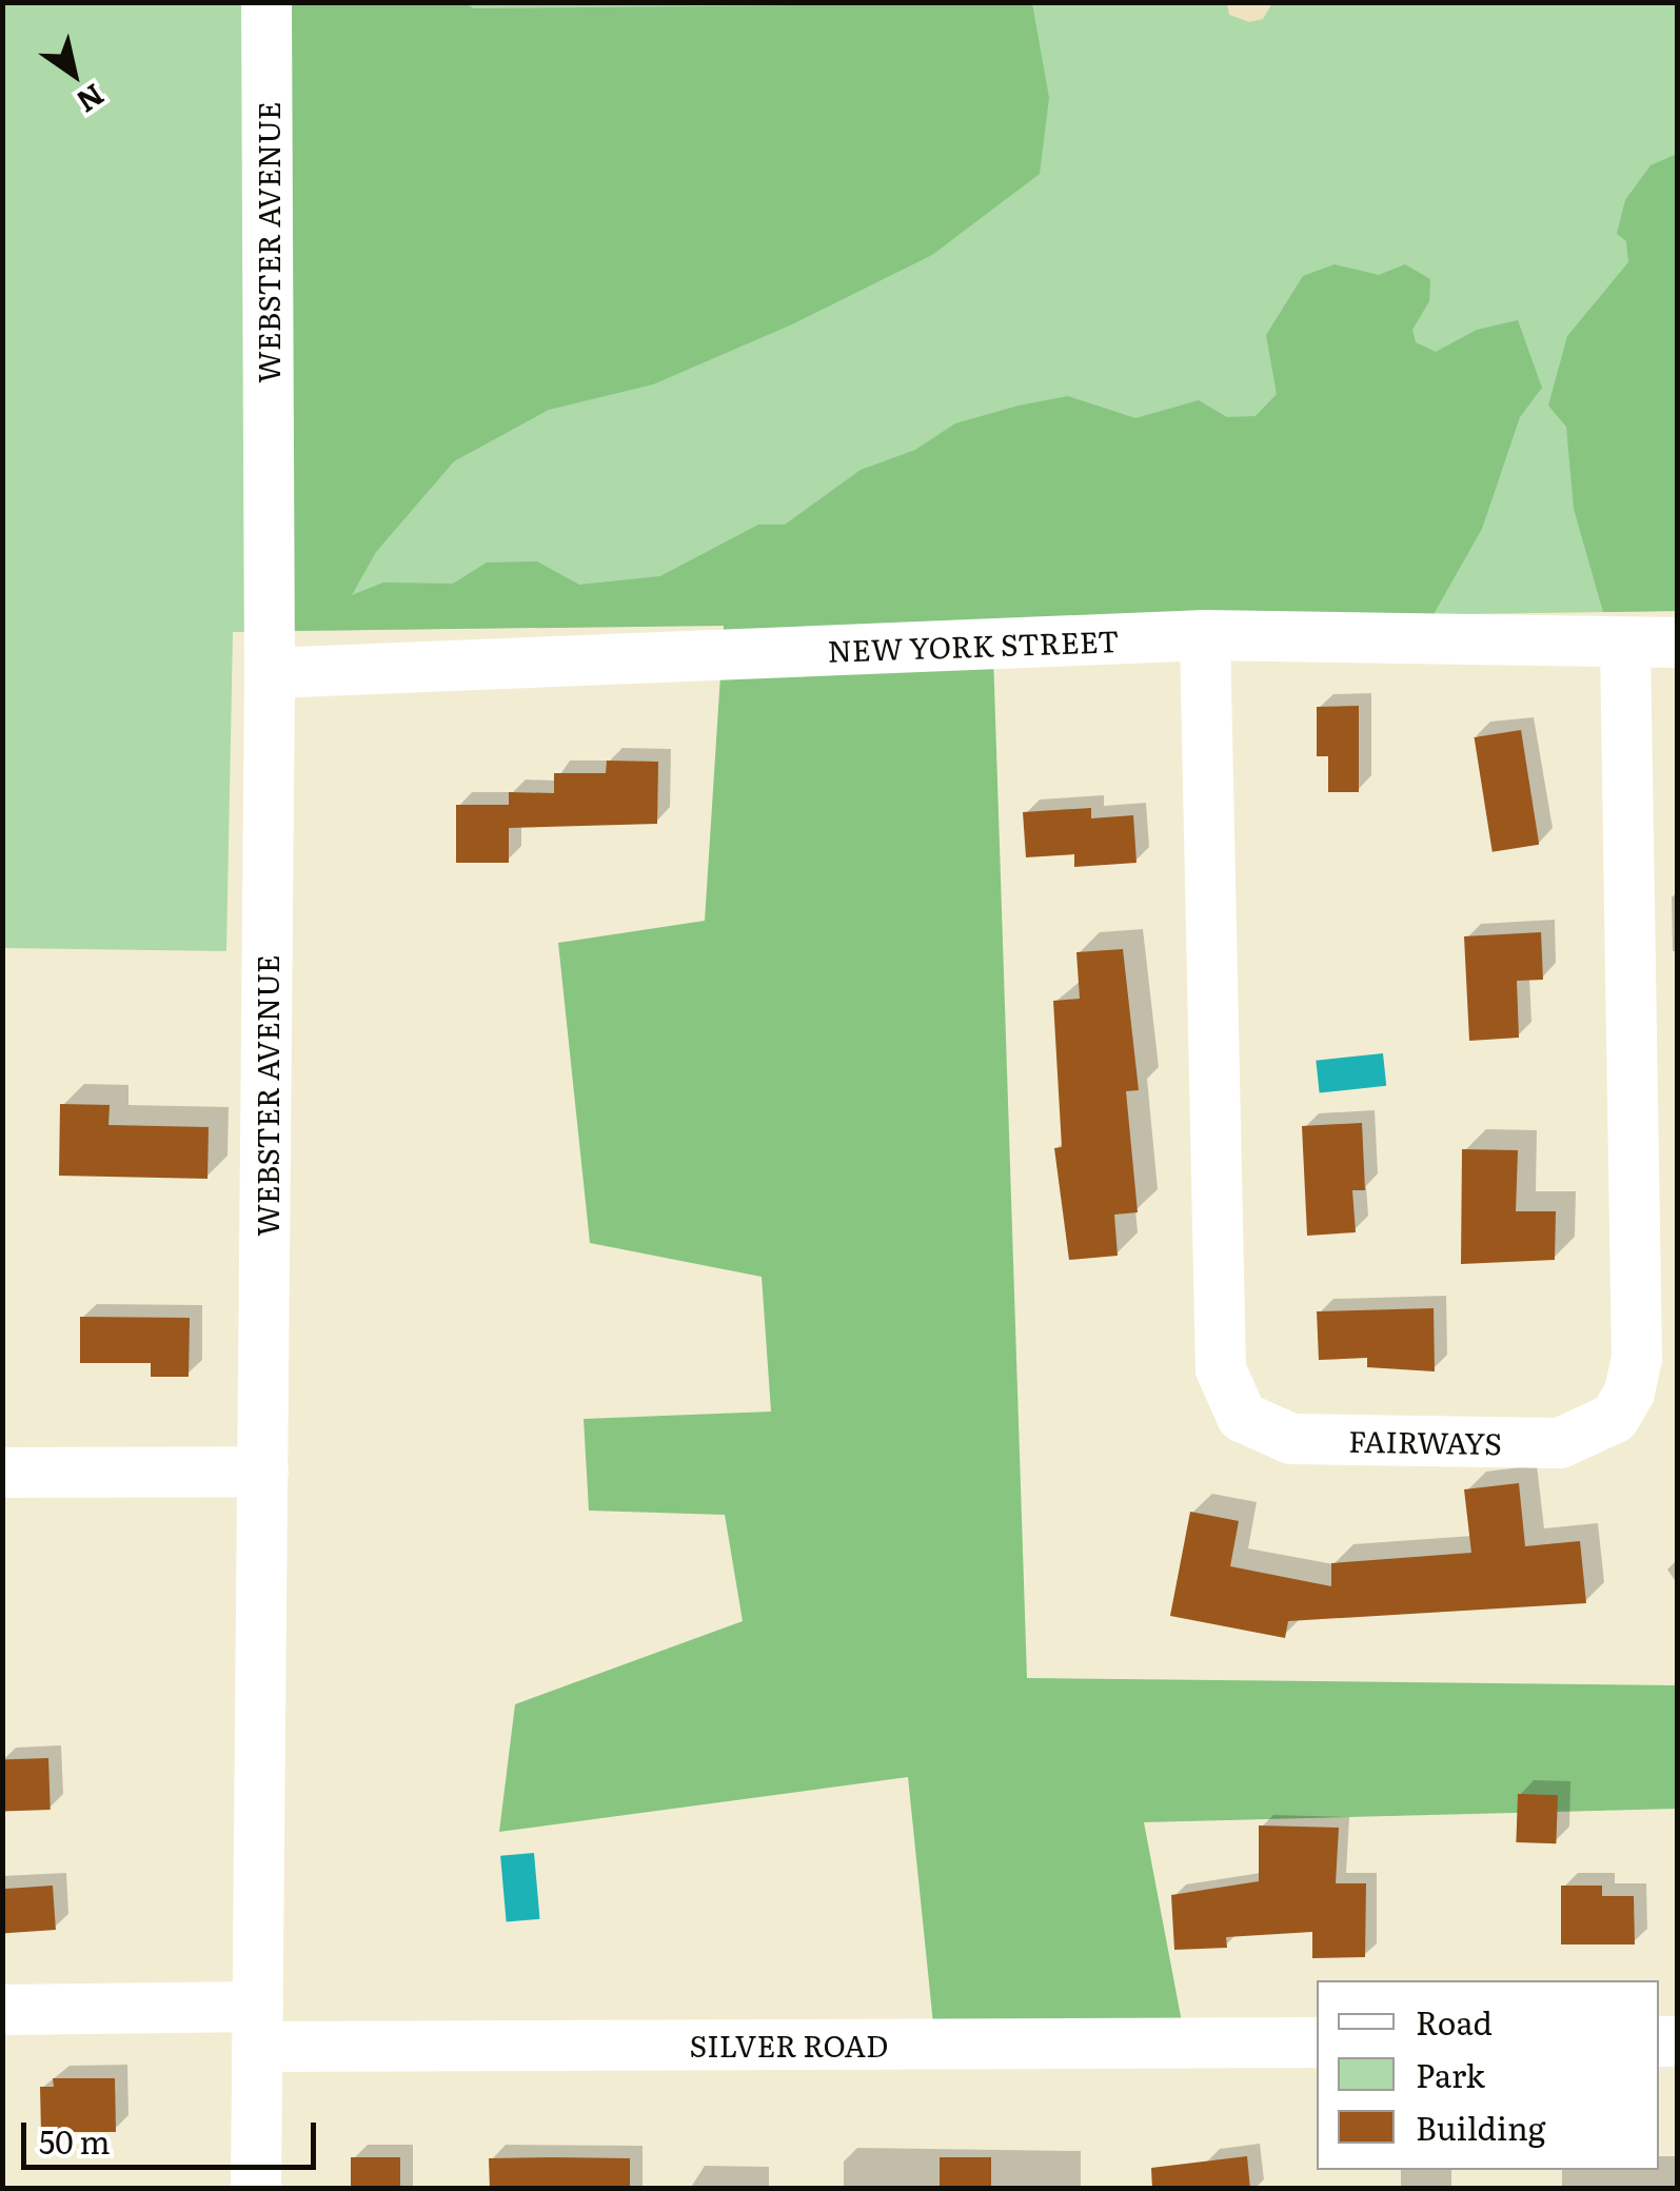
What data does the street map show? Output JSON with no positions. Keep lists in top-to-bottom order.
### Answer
{
  "streets": {
    "street": [
      "WEBSTER AVENUE",
      "NEW YORK STREET",
      "FAIRWAYS",
      "SILVER ROAD"
    ]
  },
  "crossings": [
    ["WEBSTER AVENUE", "NEW YORK STREET"],
    ["WEBSTER AVENUE", "SILVER ROAD"],
    ["NEW YORK STREET", "FAIRWAYS"]
  ],
  "legend": ["Road", "Park", "Building"],
  "scale_bar": "50 m",
  "north": "bottom right"
}
